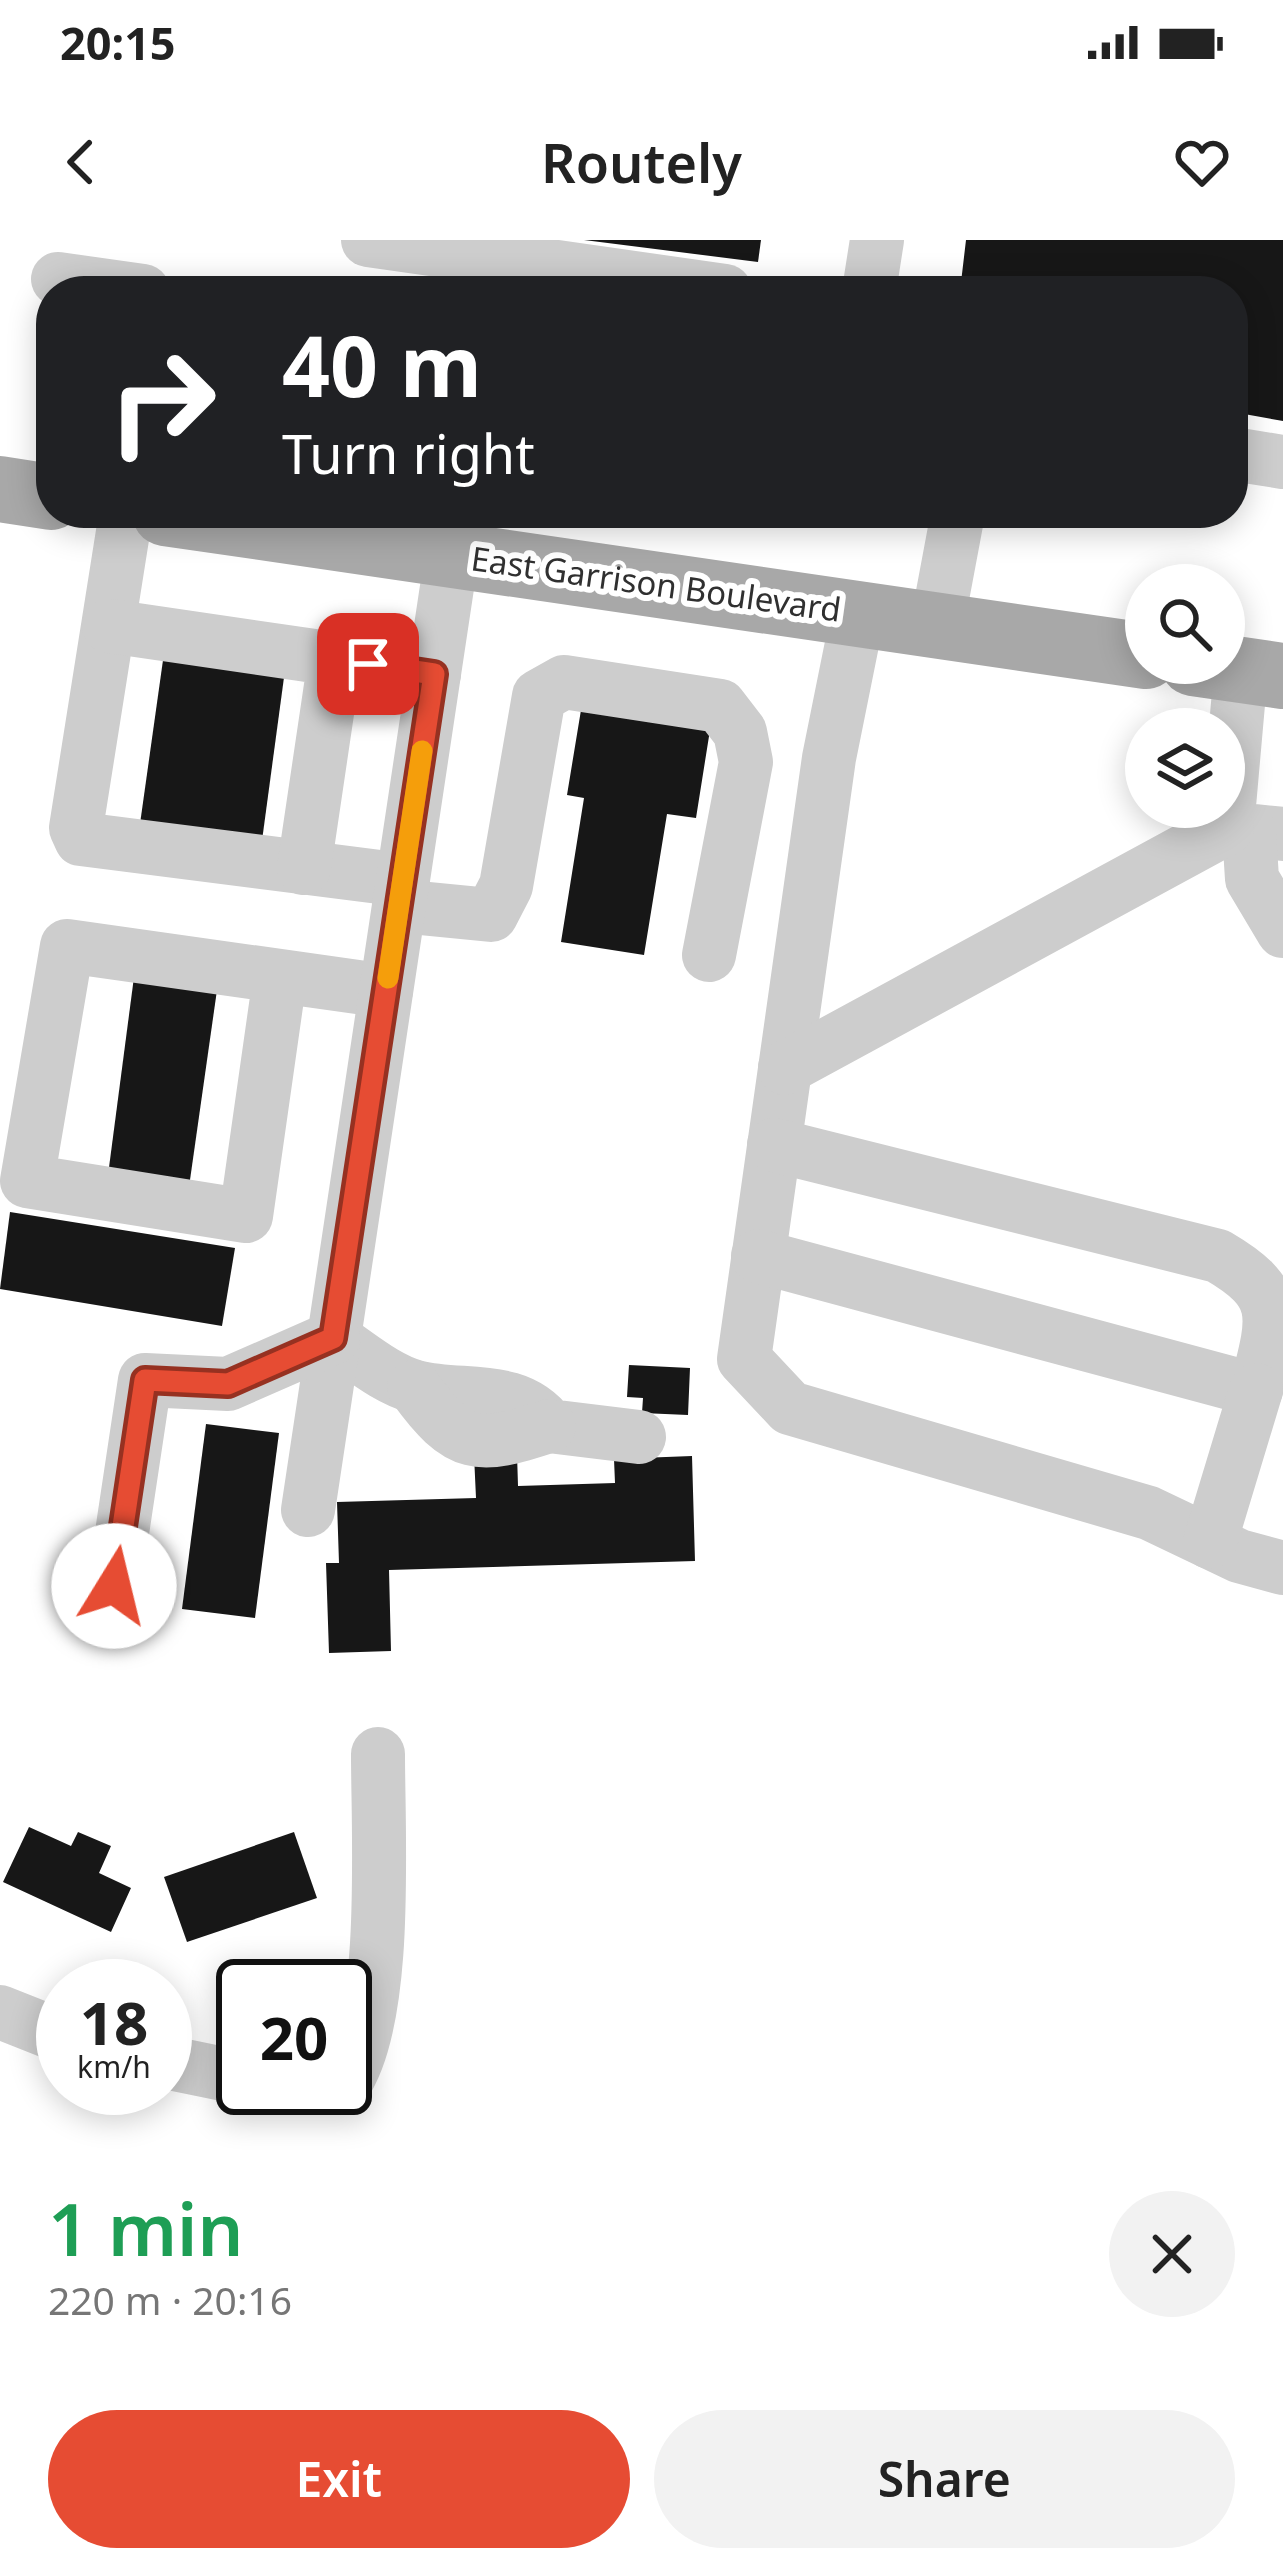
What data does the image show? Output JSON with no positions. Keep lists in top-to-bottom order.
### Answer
{
  "streets": {
    "main road": ["East Garrison Boulevard"]
  },
  "page": {
    "status": "20:15",
    "header": "Routely",
    "turn": ["40 m", "Turn right"],
    "speed": "18 km/h",
    "limit": "20",
    "heading": ["1 min", "220 m · 20:16"],
    "buttons": ["Exit", "Share"]
  }
}
